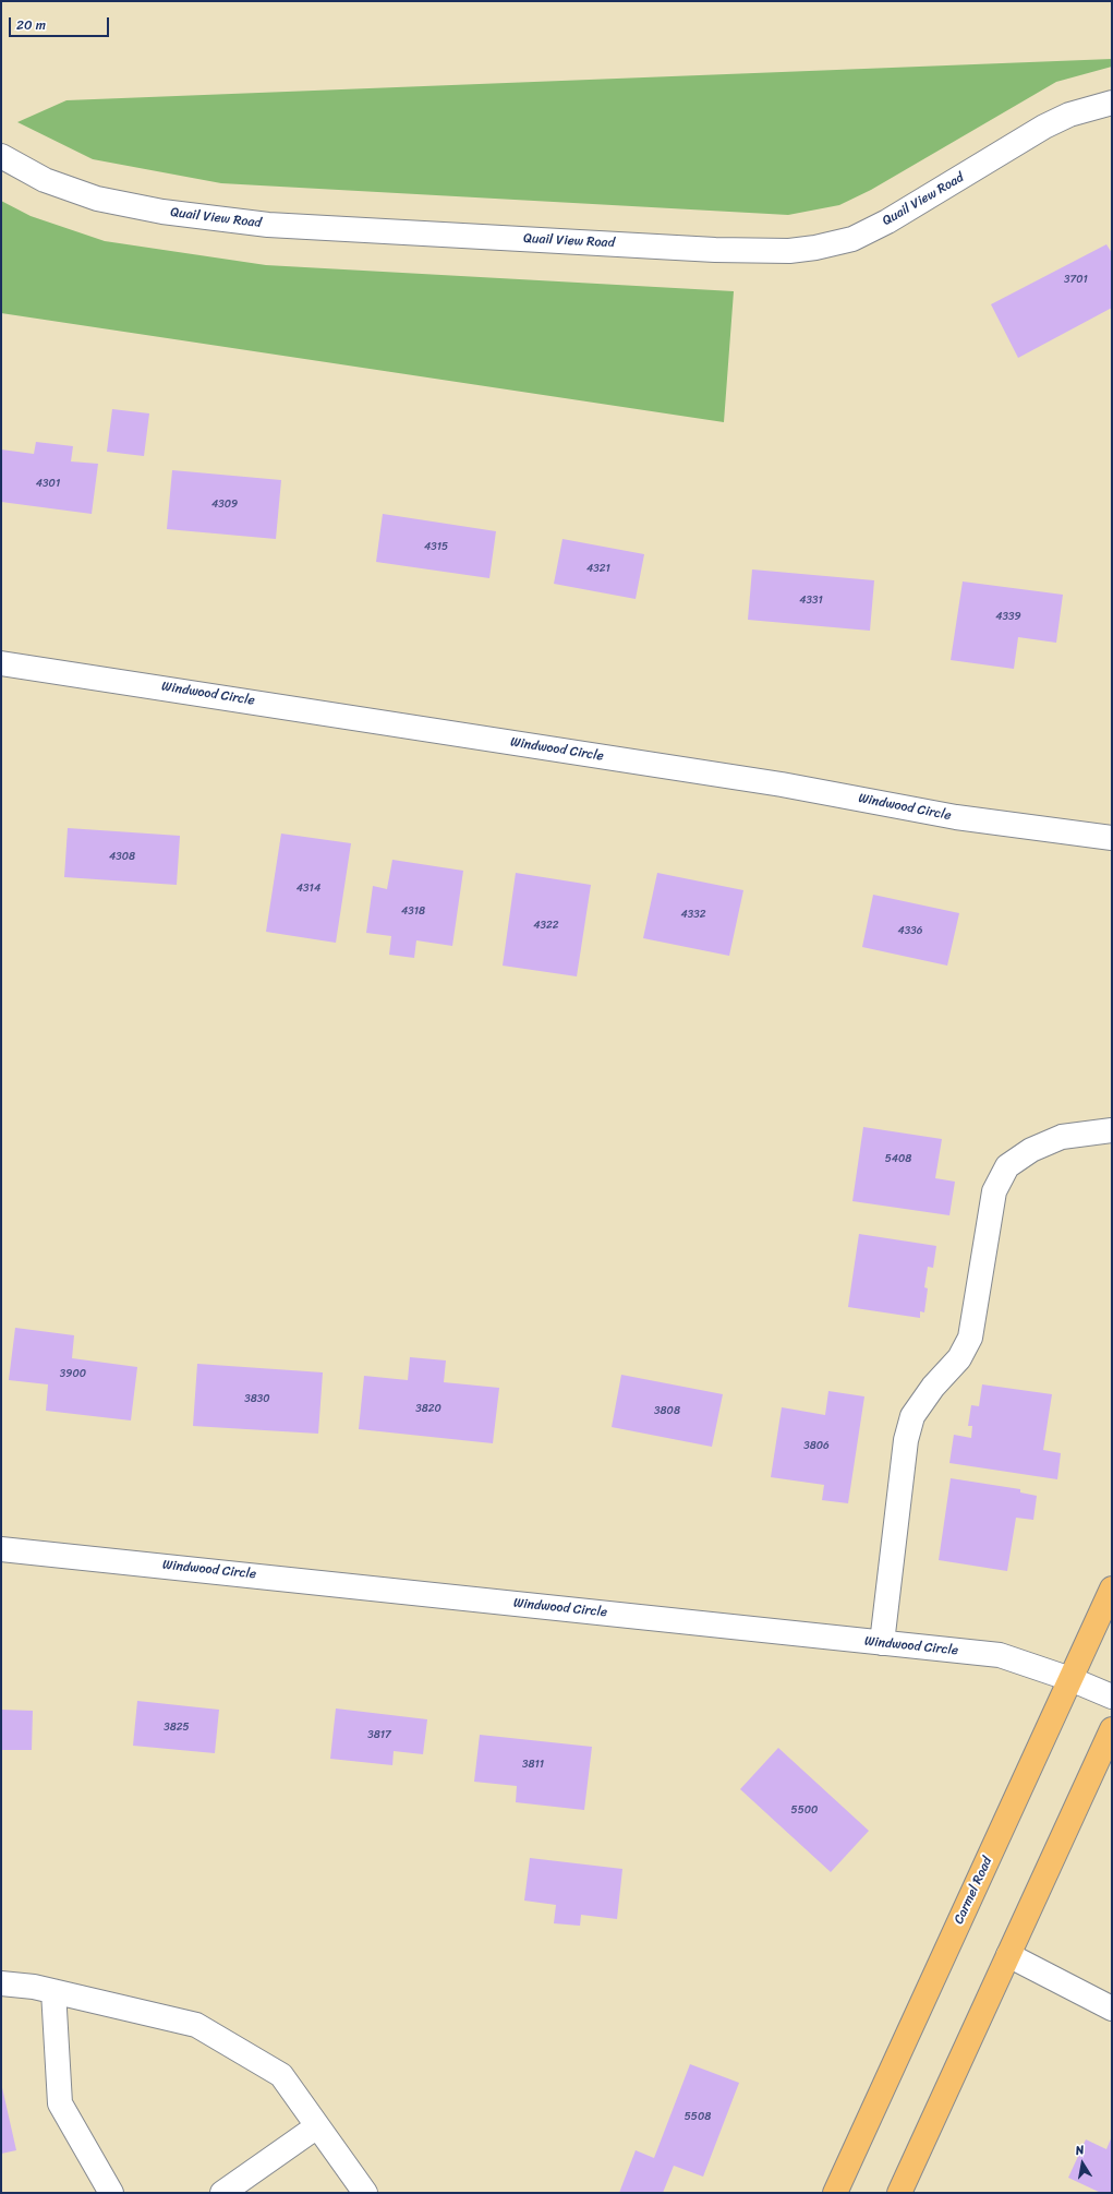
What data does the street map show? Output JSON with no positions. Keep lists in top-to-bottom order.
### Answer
{
  "streets": {
    "main road": ["Carmel Road"],
    "street": ["Quail View Road", "Windwood Circle"]
  },
  "crossings": [
    ["Windwood Circle", "Carmel Road"]
  ],
  "house_numbers": [
    "3701",
    "4301",
    "4309",
    "4315",
    "4321",
    "4331",
    "4339",
    "4308",
    "4314",
    "4318",
    "4332",
    "4322",
    "4336",
    "5408",
    "3900",
    "3830",
    "3820",
    "3808",
    "3806",
    "3825",
    "3817",
    "3811",
    "5500",
    "5508"
  ],
  "scale_bar": "20 m",
  "north": "top"
}
